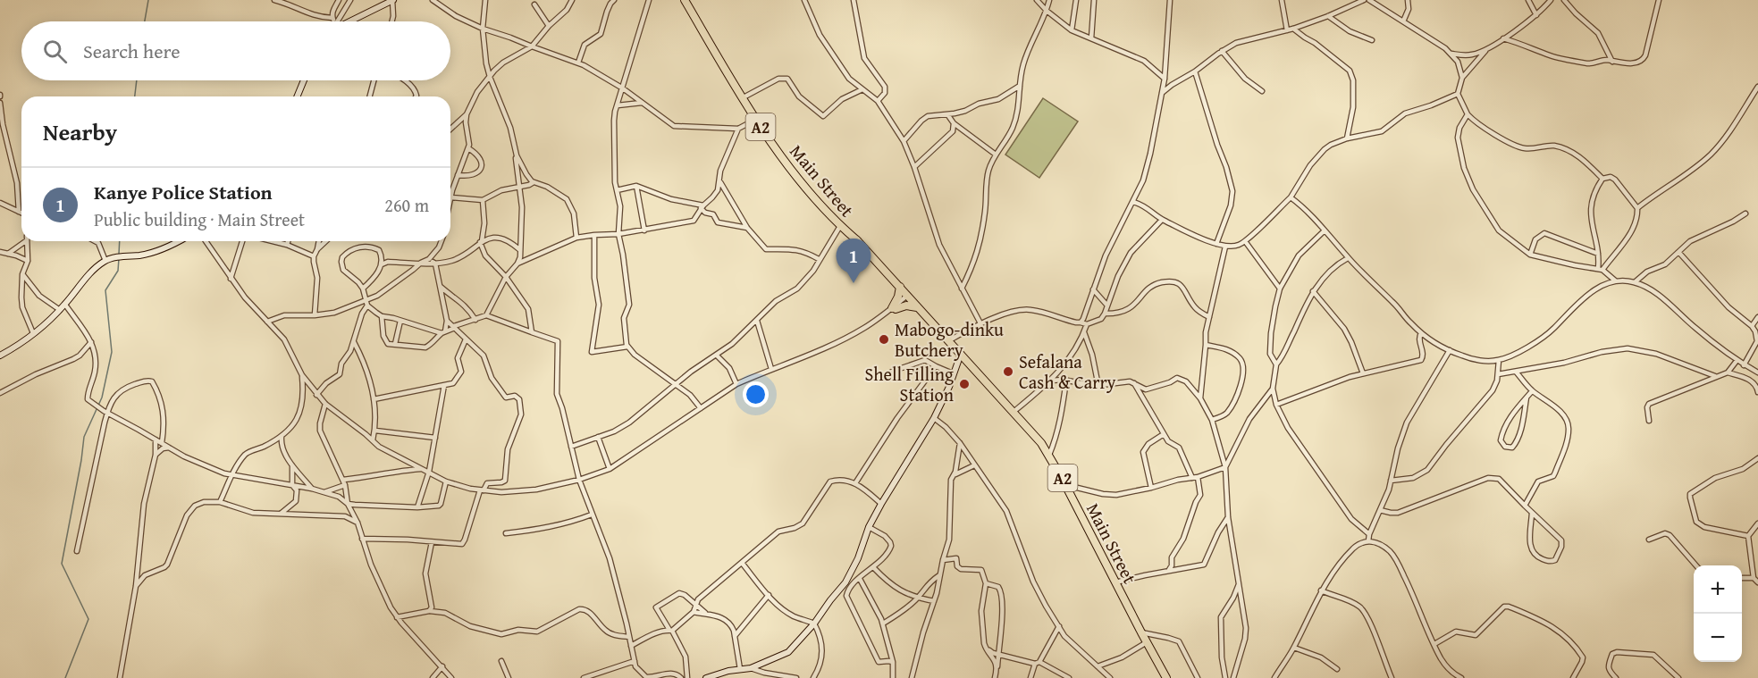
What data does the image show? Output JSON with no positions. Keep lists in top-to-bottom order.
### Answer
{
  "streets": {
    "highway": ["A2", "Main Street"]
  },
  "places": ["Mabogo-dinku Butchery", "Sefalana Cash & Carry", "Shell Filling Station"],
  "page": {
    "search": "Search here",
    "heading": "Nearby",
    "list": [
      {
        "mark": "1",
        "name": "Kanye Police Station",
        "note": "Public building · Main Street",
        "value": "260 m"
      }
    ],
    "pins": "1",
    "map_buttons": ["+", "−"]
  }
}
